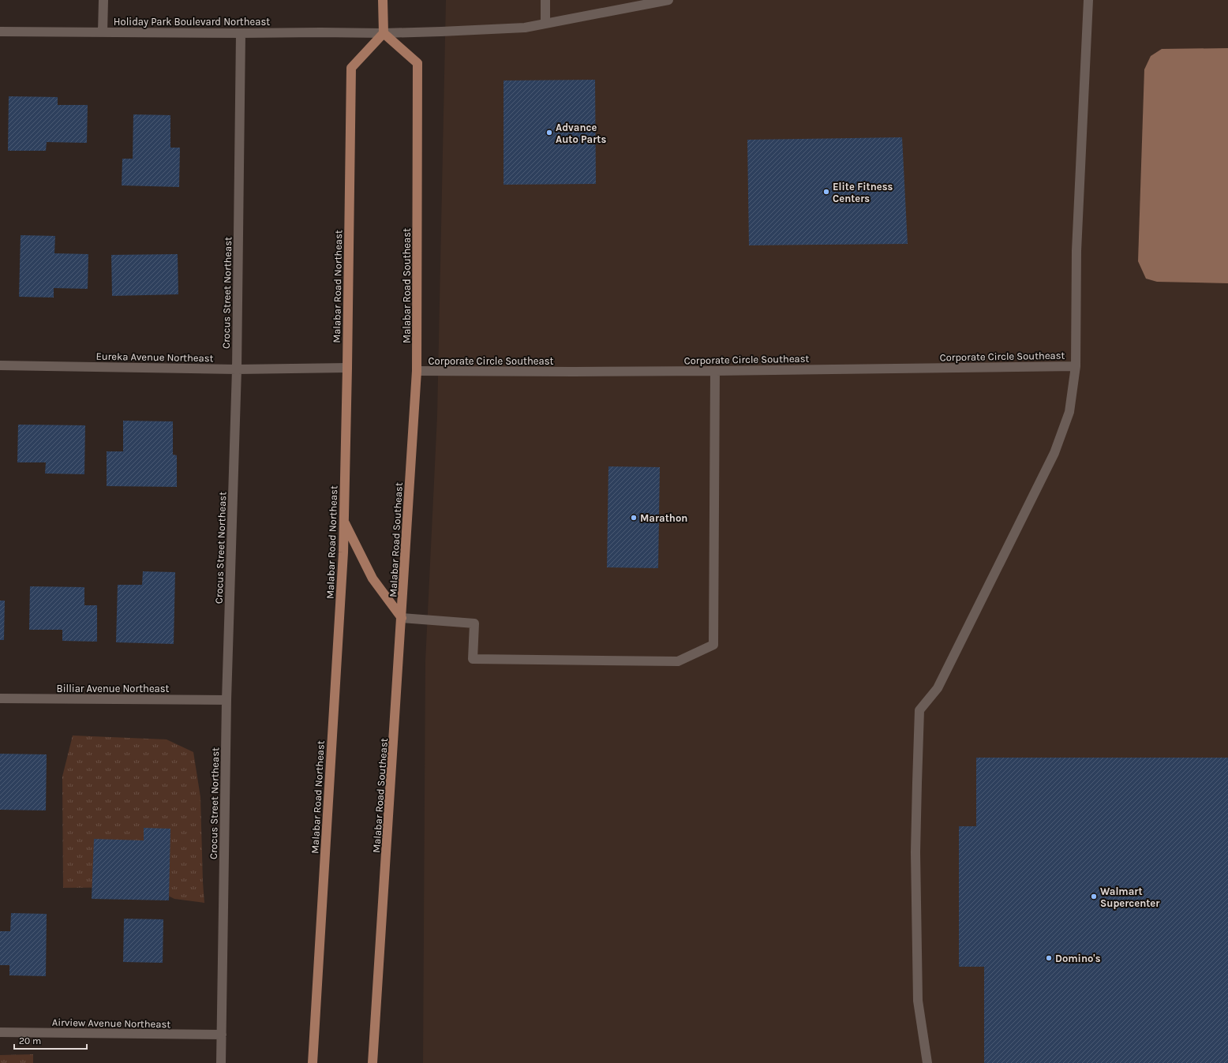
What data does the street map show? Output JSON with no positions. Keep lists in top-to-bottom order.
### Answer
{
  "streets": {
    "main road": ["Malabar Road Southeast", "Malabar Road Northeast"],
    "street": [
      "Holiday Park Boulevard Northeast",
      "Crocus Street Northeast",
      "Corporate Circle Southeast",
      "Eureka Avenue Northeast",
      "Billiar Avenue Northeast",
      "Airview Avenue Northeast"
    ]
  },
  "crossings": [
    ["Holiday Park Boulevard Northeast", "Malabar Road Southeast"],
    ["Holiday Park Boulevard Northeast", "Malabar Road Northeast"],
    ["Holiday Park Boulevard Northeast", "Crocus Street Northeast"],
    ["Malabar Road Southeast", "Malabar Road Northeast"],
    ["Malabar Road Southeast", "Corporate Circle Southeast"],
    ["Malabar Road Northeast", "Eureka Avenue Northeast"],
    ["Crocus Street Northeast", "Eureka Avenue Northeast"],
    ["Crocus Street Northeast", "Billiar Avenue Northeast"],
    ["Crocus Street Northeast", "Airview Avenue Northeast"]
  ],
  "places": [
    "Advance Auto Parts",
    "Elite Fitness Centers",
    "Marathon",
    "Walmart Supercenter",
    "Domino's"
  ],
  "scale_bar": "20 m"
}
